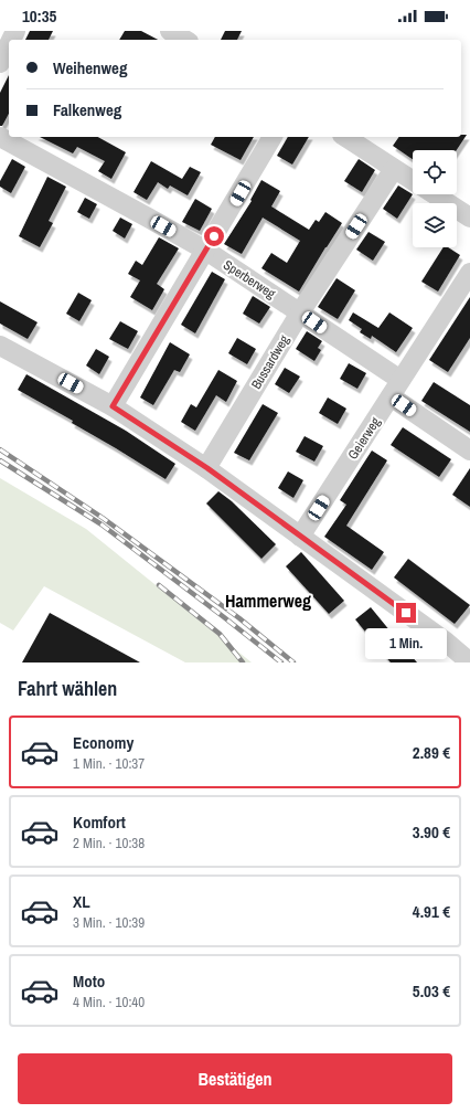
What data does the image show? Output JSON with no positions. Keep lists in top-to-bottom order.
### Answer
{
  "streets": {
    "street": ["Sperberweg", "Bussardweg", "Geierweg"]
  },
  "crossings": [
    ["Sperberweg", "Bussardweg"],
    ["Sperberweg", "Geierweg"]
  ],
  "districts": ["Hammerweg"],
  "page": {
    "status": "10:35",
    "banner": ["Weihenweg", "Falkenweg"],
    "bubble": "1 Min.",
    "heading": "Fahrt wählen",
    "list": [
      {
        "name": "Economy",
        "note": "1 Min. · 10:37",
        "value": "2.89 €"
      },
      {
        "name": "Komfort",
        "note": "2 Min. · 10:38",
        "value": "3.90 €"
      },
      {
        "name": "XL",
        "note": "3 Min. · 10:39",
        "value": "4.91 €"
      },
      {
        "name": "Moto",
        "note": "4 Min. · 10:40",
        "value": "5.03 €"
      }
    ],
    "buttons": "Bestätigen"
  }
}
